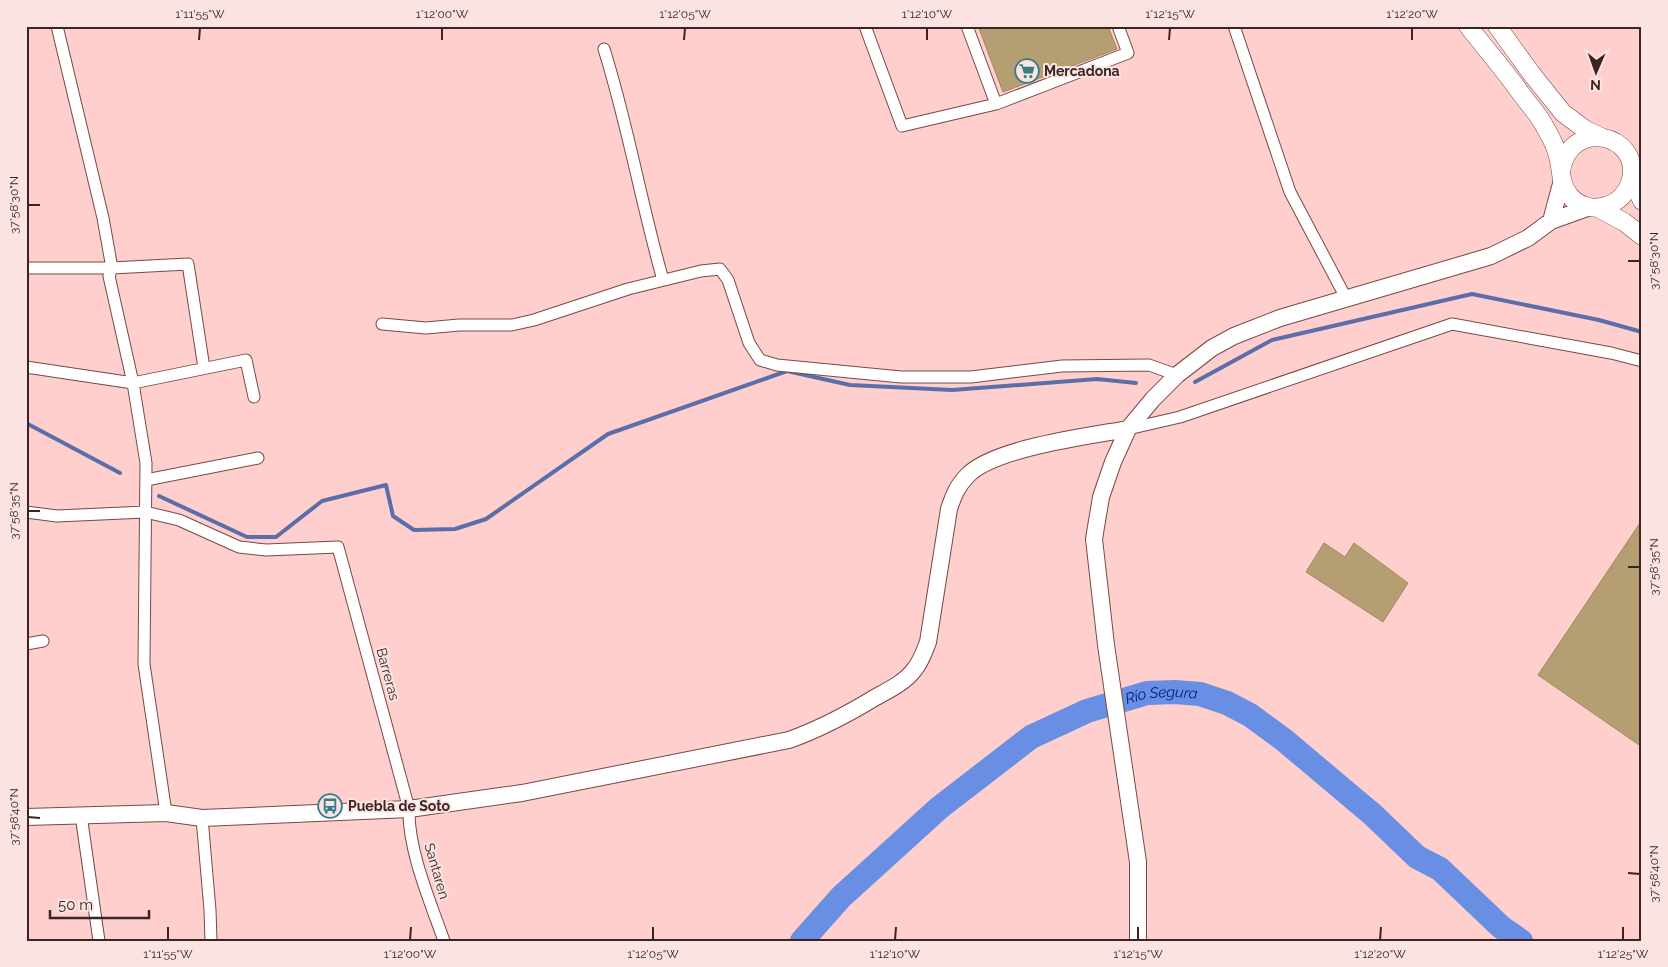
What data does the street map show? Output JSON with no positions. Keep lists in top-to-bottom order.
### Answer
{
  "streets": {
    "street": ["Barreras", "Santaren"]
  },
  "crossings": [
    ["Barreras", "Santaren"]
  ],
  "water": ["Río Segura"],
  "places": {
    "supermarket": ["Mercadona"],
    "bus stop": ["Puebla de Soto"]
  },
  "scale_bar": "50 m",
  "north": "bottom",
  "coordinates": [
    "1°11'55\"W",
    "1°12'00\"W",
    "1°12'05\"W",
    "1°12'10\"W",
    "1°12'15\"W",
    "1°12'20\"W",
    "37°58'30\"N",
    "37°58'35\"N",
    "37°58'40\"N",
    "1°12'25\"W"
  ]
}
